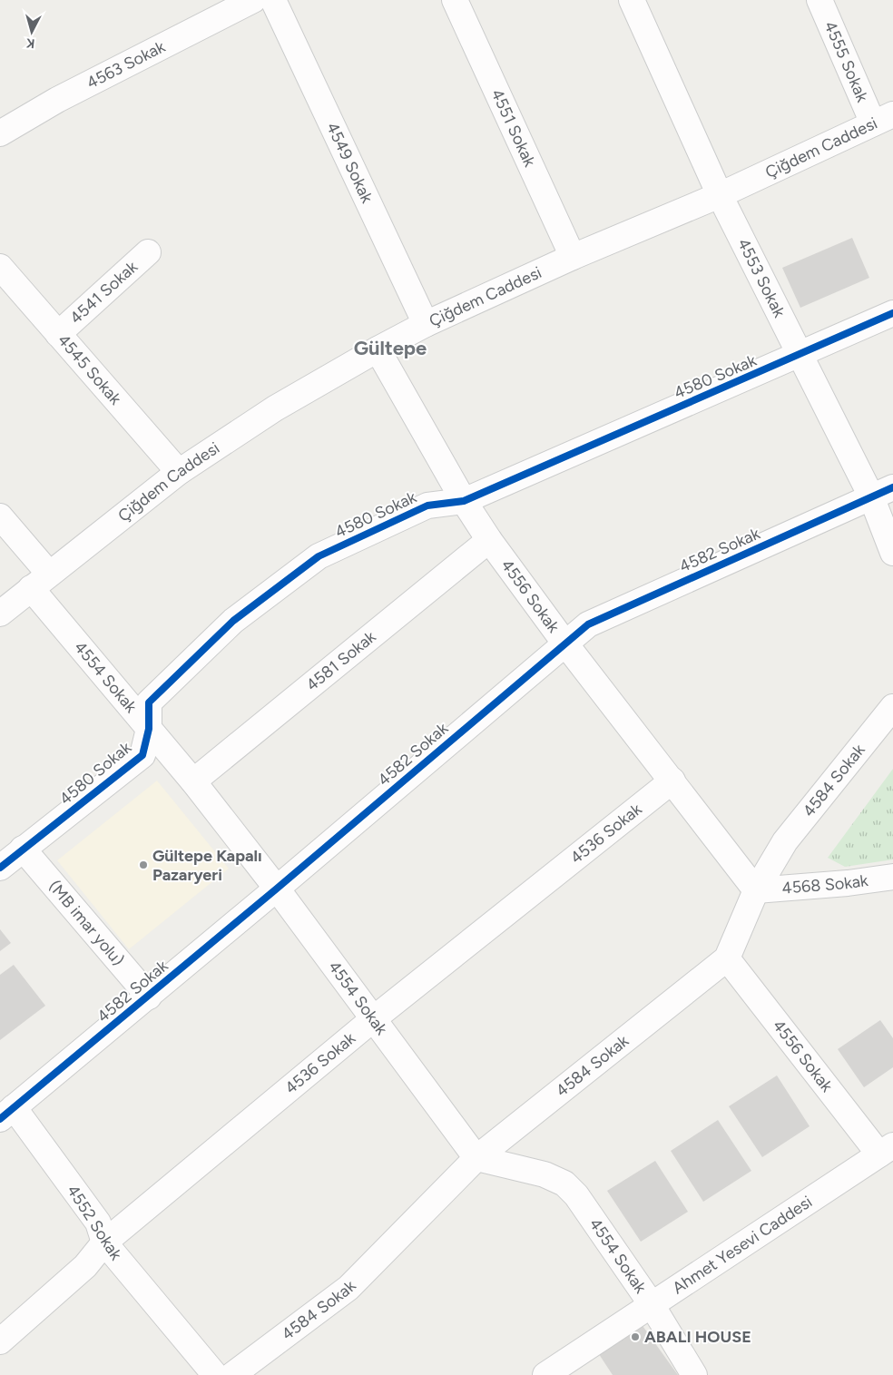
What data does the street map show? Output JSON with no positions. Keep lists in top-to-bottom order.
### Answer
{
  "streets": {
    "street": [
      "4555 Sokak",
      "4563 Sokak",
      "4551 Sokak",
      "Çiğdem Caddesi",
      "4549 Sokak",
      "4553 Sokak",
      "4541 Sokak",
      "4545 Sokak",
      "4580 Sokak",
      "4582 Sokak",
      "4556 Sokak",
      "4581 Sokak",
      "4554 Sokak",
      "4584 Sokak",
      "4536 Sokak",
      "4568 Sokak",
      "(MB imar yolu)",
      "4552 Sokak",
      "Ahmet Yesevi Caddesi"
    ]
  },
  "crossings": [
    ["4555 Sokak", "Çiğdem Caddesi"],
    ["4551 Sokak", "Çiğdem Caddesi"],
    ["Çiğdem Caddesi", "4549 Sokak"],
    ["Çiğdem Caddesi", "4553 Sokak"],
    ["Çiğdem Caddesi", "4545 Sokak"],
    ["Çiğdem Caddesi", "4556 Sokak"],
    ["Çiğdem Caddesi", "4554 Sokak"],
    ["4553 Sokak", "4580 Sokak"],
    ["4553 Sokak", "4582 Sokak"],
    ["4541 Sokak", "4545 Sokak"],
    ["4580 Sokak", "4556 Sokak"],
    ["4580 Sokak", "4554 Sokak"],
    ["4580 Sokak", "(MB imar yolu)"],
    ["4582 Sokak", "4556 Sokak"],
    ["4582 Sokak", "4554 Sokak"],
    ["4582 Sokak", "(MB imar yolu)"],
    ["4582 Sokak", "4552 Sokak"],
    ["4556 Sokak", "4581 Sokak"],
    ["4556 Sokak", "4584 Sokak"],
    ["4556 Sokak", "4536 Sokak"],
    ["4556 Sokak", "4568 Sokak"],
    ["4556 Sokak", "Ahmet Yesevi Caddesi"],
    ["4581 Sokak", "4554 Sokak"],
    ["4554 Sokak", "4584 Sokak"],
    ["4554 Sokak", "4536 Sokak"],
    ["4554 Sokak", "Ahmet Yesevi Caddesi"],
    ["4584 Sokak", "4568 Sokak"],
    ["4536 Sokak", "4552 Sokak"]
  ],
  "districts": ["Gültepe"],
  "places": ["Gültepe Kapalı Pazaryeri", "ABALI HOUSE"],
  "north": "bottom"
}
